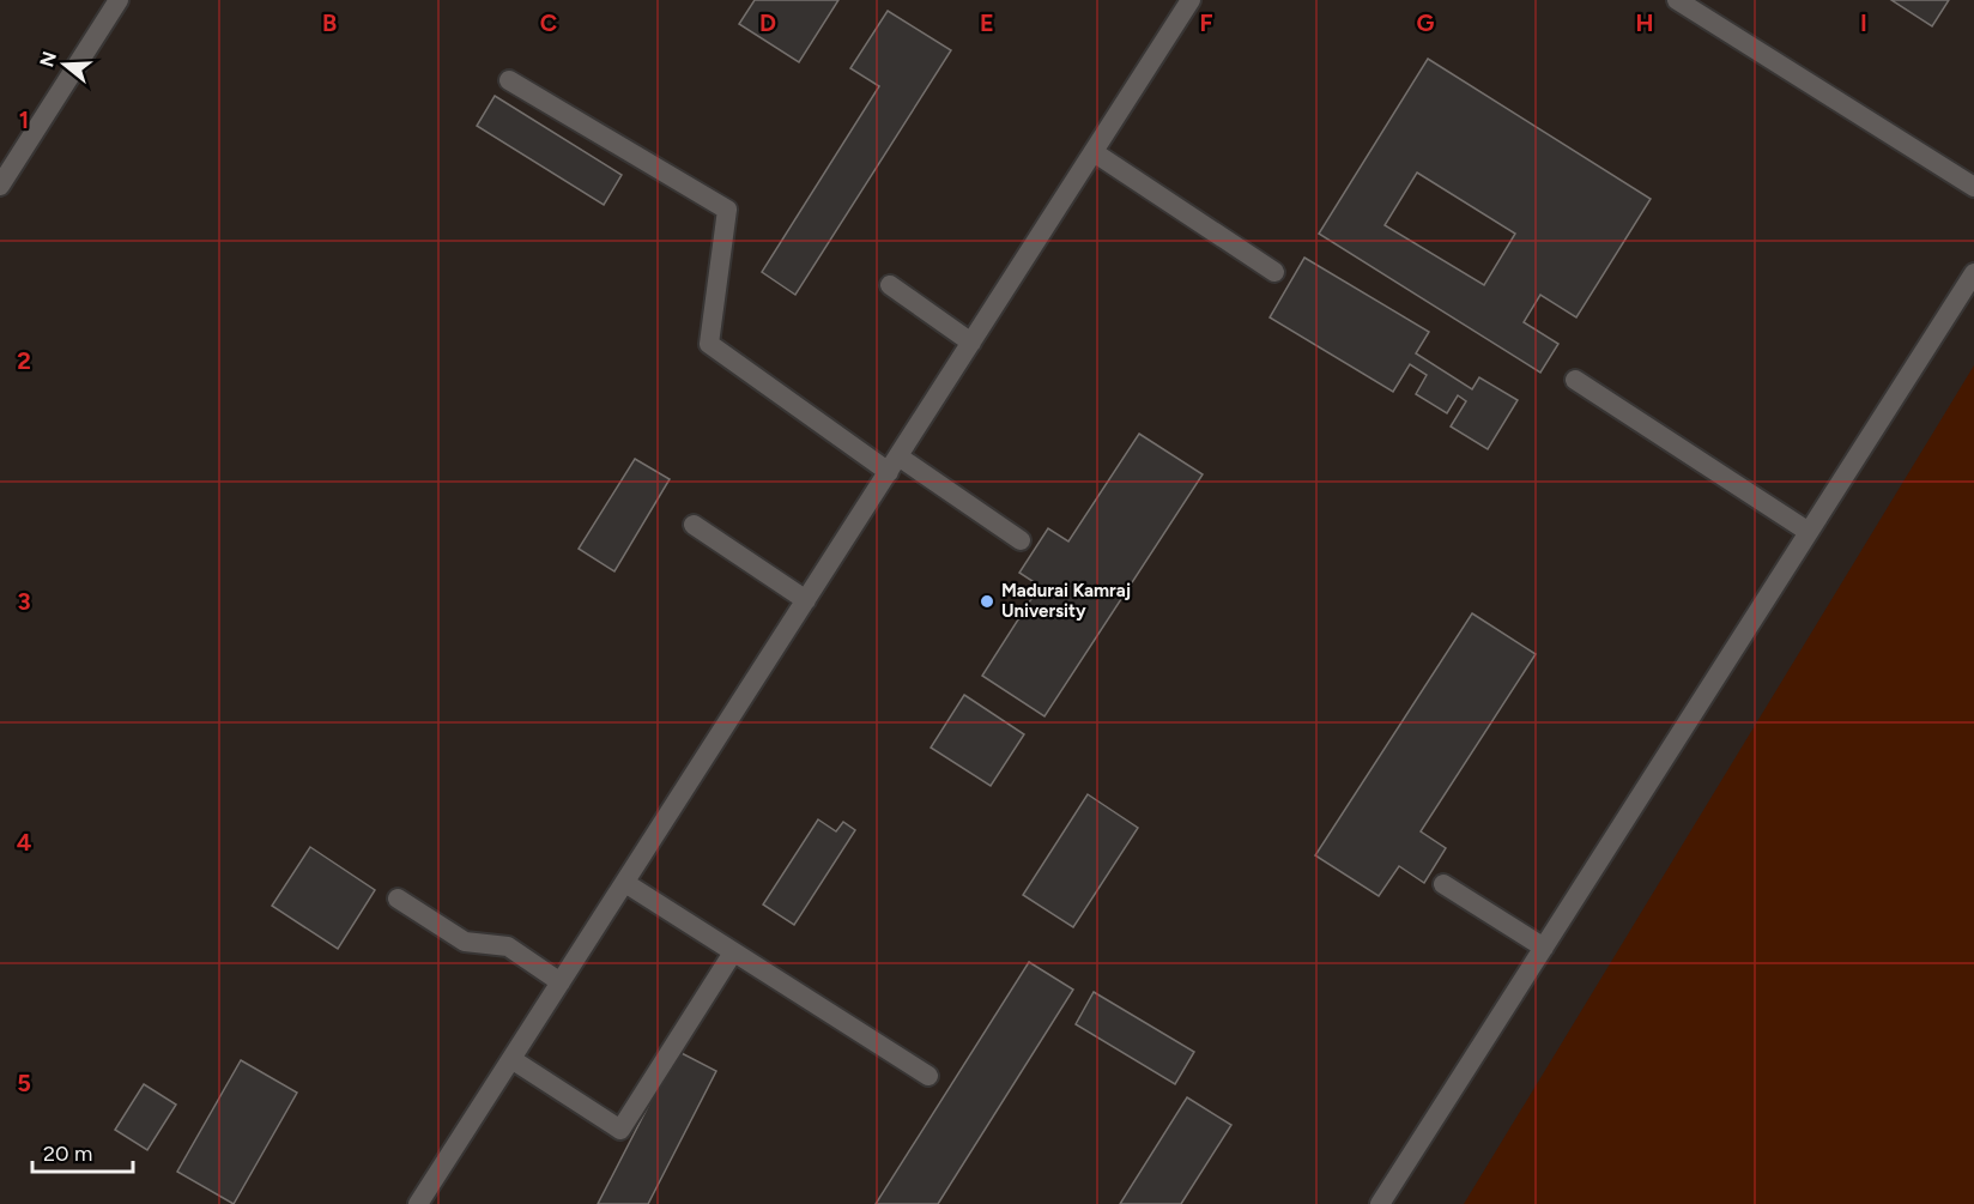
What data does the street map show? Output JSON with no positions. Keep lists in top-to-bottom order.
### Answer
{
  "places": ["Madurai Kamraj University"],
  "scale_bar": "20 m",
  "north": "left",
  "grid": {
    "columns": [
      "B",
      "C",
      "D",
      "E",
      "F",
      "G",
      "H",
      "I"
    ],
    "rows": [
      "1",
      "2",
      "3",
      "4",
      "5"
    ]
  }
}
